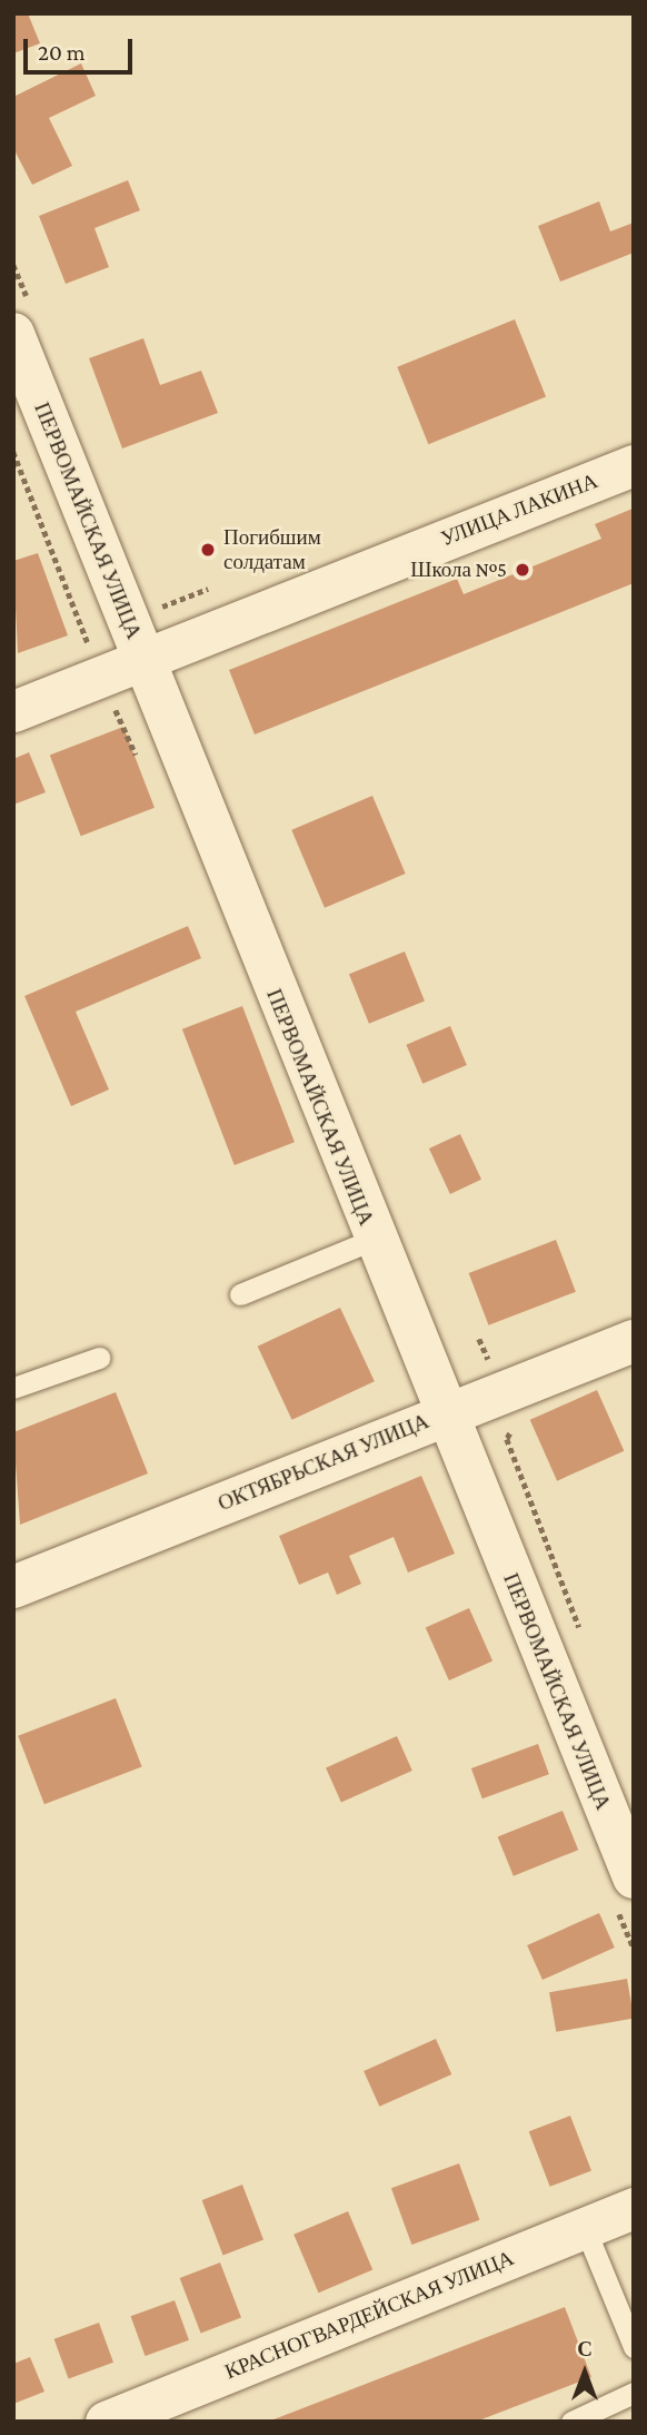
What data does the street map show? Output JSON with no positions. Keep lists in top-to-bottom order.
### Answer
{
  "streets": {
    "street": [
      "УЛИЦА ЛАКИНА",
      "ПЕРВОМАЙСКАЯ УЛИЦА",
      "ОКТЯБРЬСКАЯ УЛИЦА",
      "КРАСНОГВАРДЕЙСКАЯ УЛИЦА"
    ]
  },
  "crossings": [
    ["УЛИЦА ЛАКИНА", "ПЕРВОМАЙСКАЯ УЛИЦА"],
    ["ПЕРВОМАЙСКАЯ УЛИЦА", "ОКТЯБРЬСКАЯ УЛИЦА"]
  ],
  "places": ["Погибшим солдатам", "Школа №5"],
  "scale_bar": "20 m",
  "north": "top"
}
